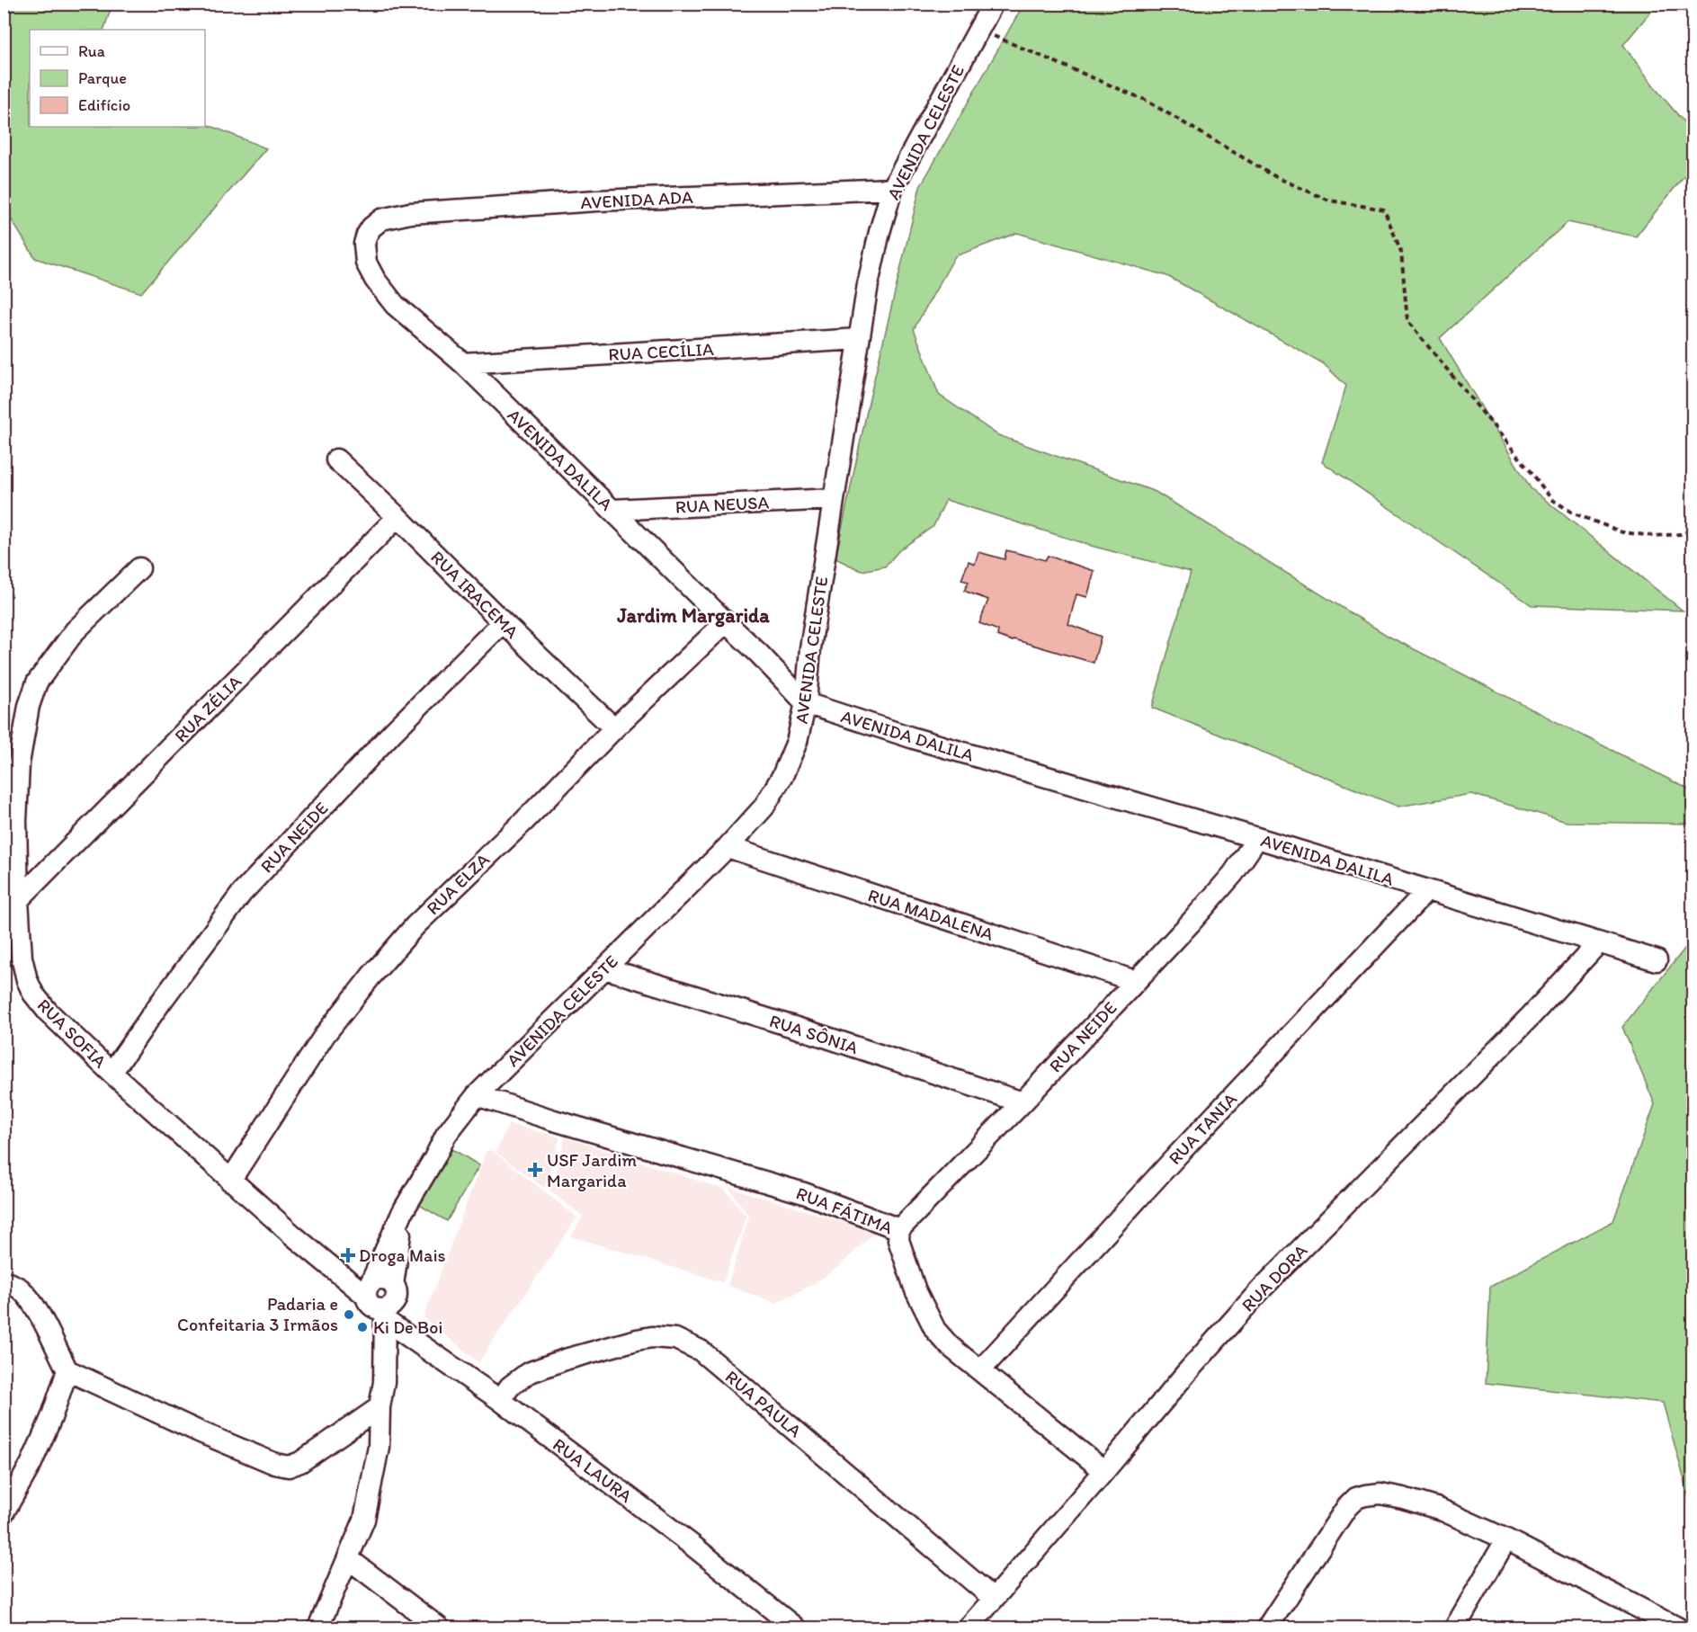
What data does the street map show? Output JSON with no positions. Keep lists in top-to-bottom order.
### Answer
{
  "streets": {
    "street": [
      "AVENIDA CELESTE",
      "AVENIDA ADA",
      "RUA CECÍLIA",
      "AVENIDA DALILA",
      "RUA NEUSA",
      "RUA IRACEMA",
      "RUA ZÉLIA",
      "RUA NEIDE",
      "RUA ELZA",
      "RUA MADALENA",
      "RUA SOFIA",
      "RUA SÔNIA",
      "RUA TANIA",
      "RUA FÁTIMA",
      "RUA DORA",
      "RUA PAULA",
      "RUA LAURA"
    ]
  },
  "crossings": [
    ["AVENIDA CELESTE", "AVENIDA ADA"],
    ["AVENIDA CELESTE", "RUA CECÍLIA"],
    ["AVENIDA CELESTE", "AVENIDA DALILA"],
    ["AVENIDA CELESTE", "RUA NEUSA"],
    ["AVENIDA CELESTE", "RUA MADALENA"],
    ["AVENIDA CELESTE", "RUA SOFIA"],
    ["AVENIDA CELESTE", "RUA SÔNIA"],
    ["AVENIDA CELESTE", "RUA FÁTIMA"],
    ["AVENIDA CELESTE", "RUA LAURA"],
    ["AVENIDA ADA", "AVENIDA DALILA"],
    ["RUA CECÍLIA", "AVENIDA DALILA"],
    ["AVENIDA DALILA", "RUA NEUSA"],
    ["AVENIDA DALILA", "RUA NEIDE"],
    ["AVENIDA DALILA", "RUA ELZA"],
    ["AVENIDA DALILA", "RUA TANIA"],
    ["AVENIDA DALILA", "RUA DORA"],
    ["RUA IRACEMA", "RUA ZÉLIA"],
    ["RUA IRACEMA", "RUA NEIDE"],
    ["RUA IRACEMA", "RUA ELZA"],
    ["RUA ZÉLIA", "RUA SOFIA"],
    ["RUA NEIDE", "RUA MADALENA"],
    ["RUA NEIDE", "RUA SOFIA"],
    ["RUA NEIDE", "RUA SÔNIA"],
    ["RUA NEIDE", "RUA FÁTIMA"],
    ["RUA ELZA", "RUA SOFIA"],
    ["RUA SOFIA", "RUA LAURA"],
    ["RUA TANIA", "RUA FÁTIMA"],
    ["RUA FÁTIMA", "RUA DORA"],
    ["RUA DORA", "RUA PAULA"],
    ["RUA PAULA", "RUA LAURA"]
  ],
  "districts": ["Jardim Margarida"],
  "places": {
    "health": ["USF Jardim Margarida", "Droga Mais"],
    "other": ["Padaria e Confeitaria 3 Irmãos", "Ki De Boi"]
  },
  "legend": ["Rua", "Parque", "Edifício"]
}
